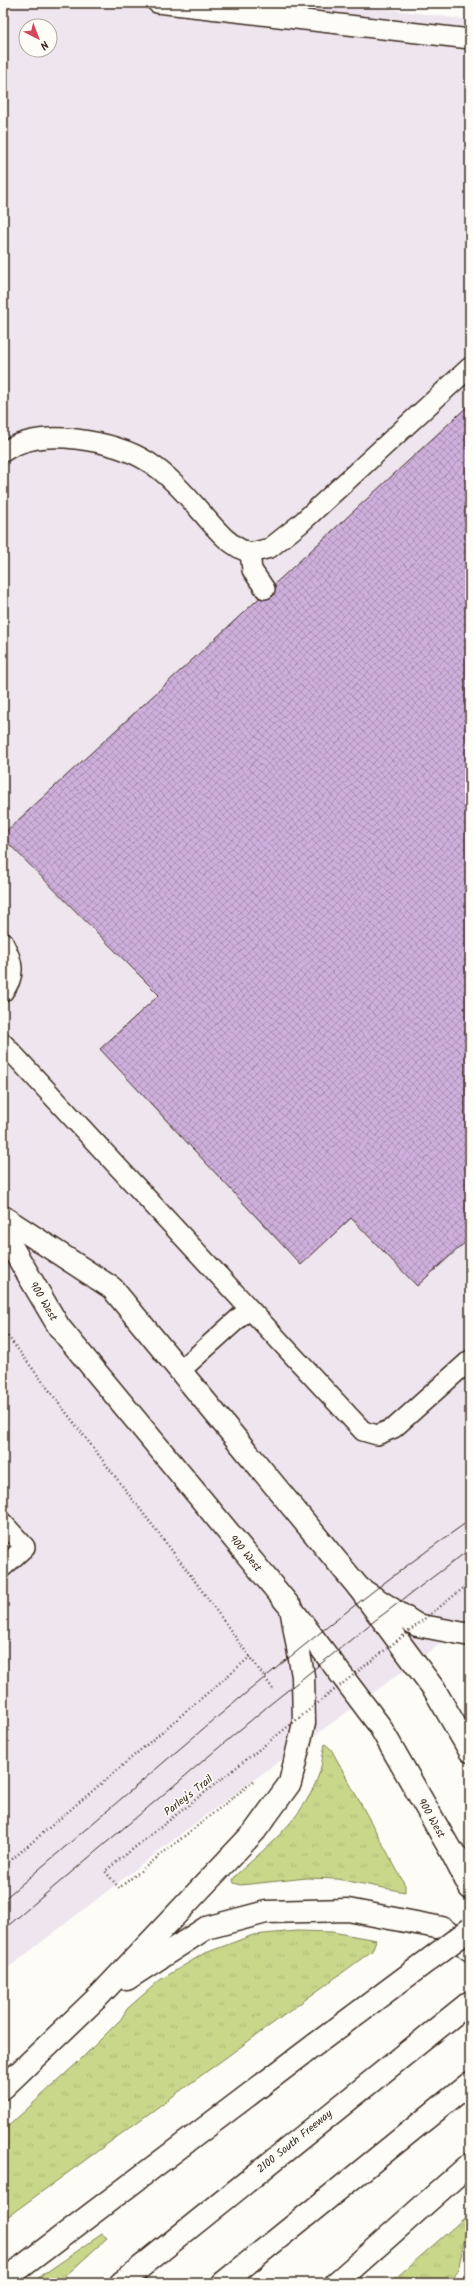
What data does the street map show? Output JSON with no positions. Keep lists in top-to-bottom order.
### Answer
{
  "streets": {
    "main road": ["900 West", "2100 South Freeway"],
    "path": ["Parley's Trail"]
  },
  "north": "bottom right"
}
